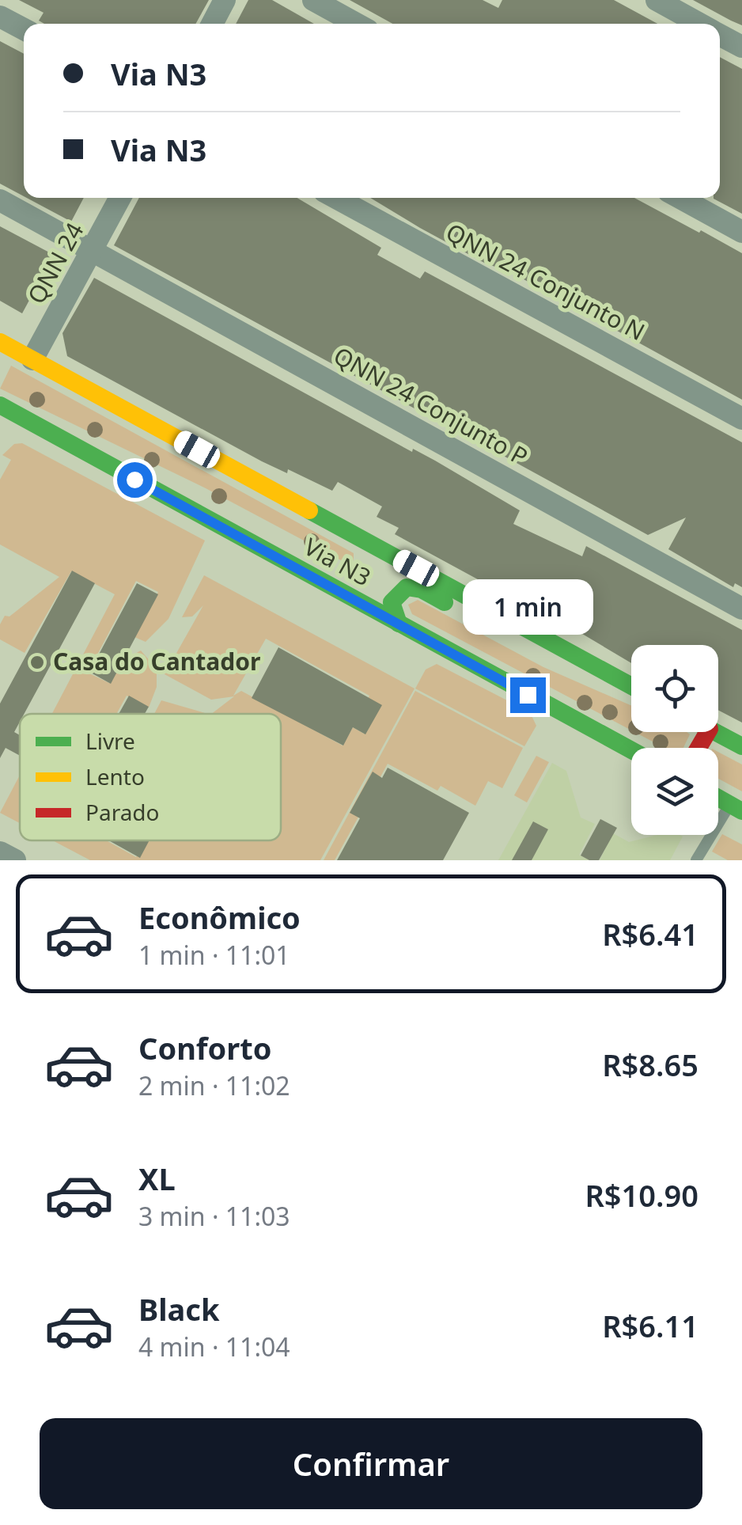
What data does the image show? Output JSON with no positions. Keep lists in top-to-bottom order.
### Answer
{
  "streets": {
    "main road": ["Via N3"],
    "street": ["QNN 24", "QNN 24 Conjunto N", "QNN 24 Conjunto P"]
  },
  "crossings": [
    ["QNN 24", "QNN 24 Conjunto P"],
    ["QNN 24", "Via N3"]
  ],
  "places": ["Casa do Cantador"],
  "legend": ["Livre", "Lento", "Parado"],
  "page": {
    "banner": ["Via N3", "Via N3"],
    "bubble": "1 min",
    "list": [
      {
        "name": "Econômico",
        "note": "1 min · 11:01",
        "value": "R$6.41"
      },
      {
        "name": "Conforto",
        "note": "2 min · 11:02",
        "value": "R$8.65"
      },
      {
        "name": "XL",
        "note": "3 min · 11:03",
        "value": "R$10.90"
      },
      {
        "name": "Black",
        "note": "4 min · 11:04",
        "value": "R$6.11"
      }
    ],
    "buttons": "Confirmar"
  }
}
